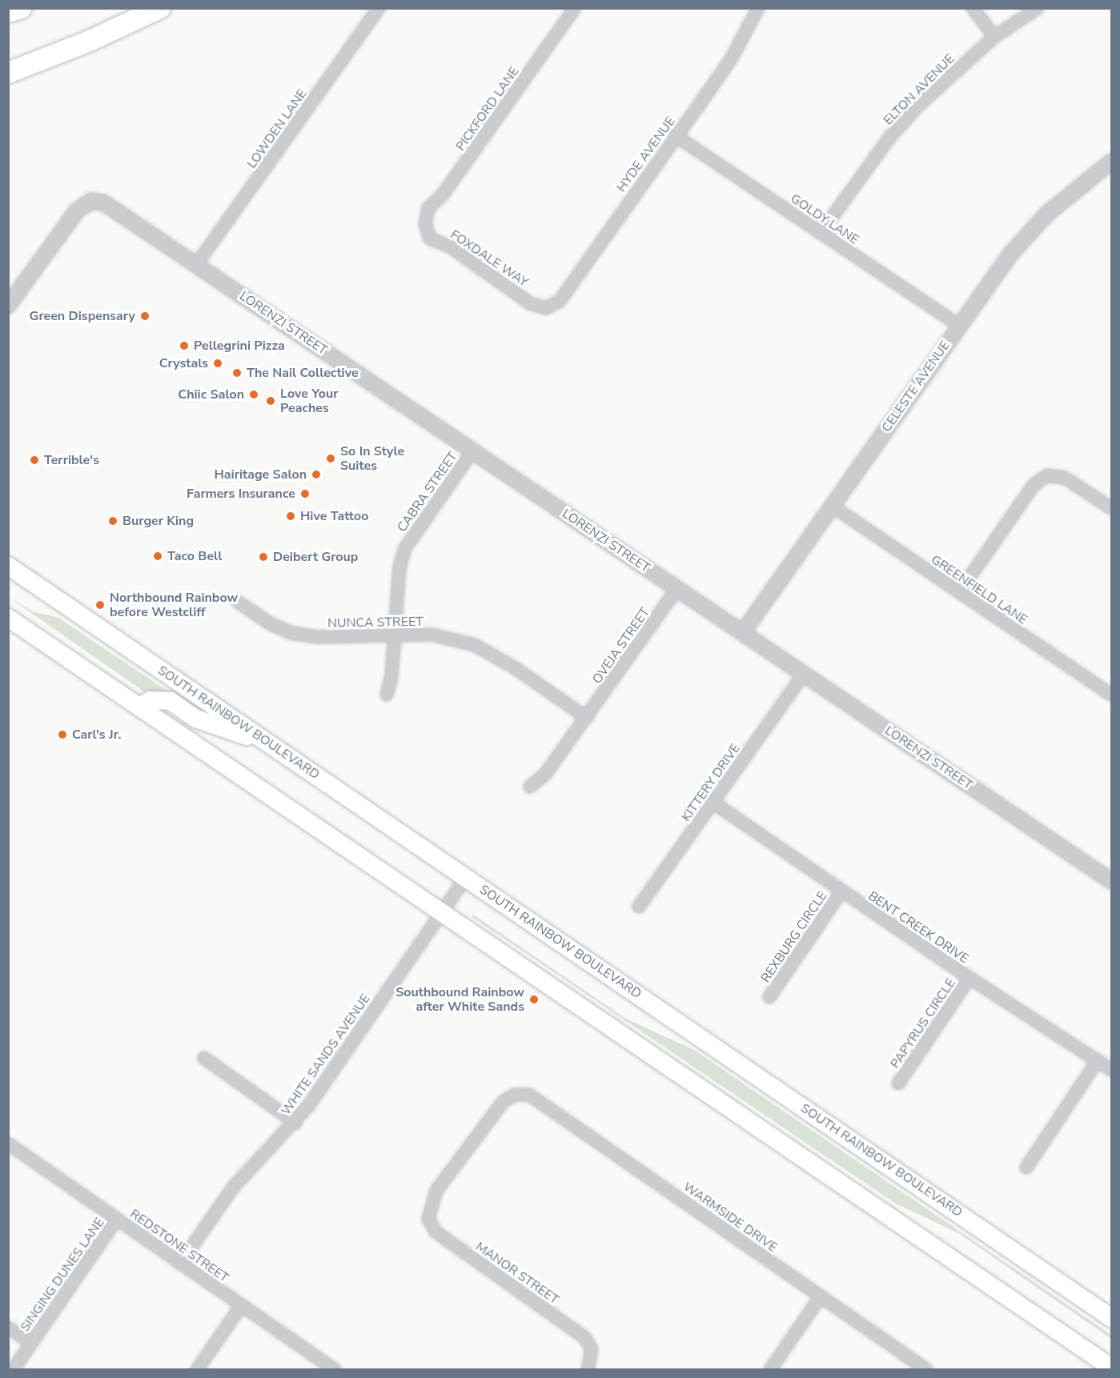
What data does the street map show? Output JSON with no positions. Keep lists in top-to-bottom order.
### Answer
{
  "streets": {
    "main road": ["SOUTH RAINBOW BOULEVARD"],
    "street": [
      "ELTON AVENUE",
      "PICKFORD LANE",
      "LOWDEN LANE",
      "HYDE AVENUE",
      "GOLDY LANE",
      "FOXDALE WAY",
      "LORENZI STREET",
      "CELESTE AVENUE",
      "CABRA STREET",
      "GREENFIELD LANE",
      "NUNCA STREET",
      "OVEJA STREET",
      "KITTERY DRIVE",
      "BENT CREEK DRIVE",
      "REXBURG CIRCLE",
      "PAPYRUS CIRCLE",
      "WHITE SANDS AVENUE",
      "WARMSIDE DRIVE",
      "REDSTONE STREET",
      "MANOR STREET",
      "SINGING DUNES LANE"
    ]
  },
  "crossings": [
    ["ELTON AVENUE", "GOLDY LANE"],
    ["PICKFORD LANE", "FOXDALE WAY"],
    ["LOWDEN LANE", "LORENZI STREET"],
    ["HYDE AVENUE", "GOLDY LANE"],
    ["HYDE AVENUE", "FOXDALE WAY"],
    ["GOLDY LANE", "CELESTE AVENUE"],
    ["LORENZI STREET", "CELESTE AVENUE"],
    ["LORENZI STREET", "CABRA STREET"],
    ["LORENZI STREET", "OVEJA STREET"],
    ["LORENZI STREET", "KITTERY DRIVE"],
    ["CELESTE AVENUE", "GREENFIELD LANE"],
    ["CABRA STREET", "NUNCA STREET"],
    ["NUNCA STREET", "OVEJA STREET"],
    ["SOUTH RAINBOW BOULEVARD", "WHITE SANDS AVENUE"],
    ["KITTERY DRIVE", "BENT CREEK DRIVE"],
    ["BENT CREEK DRIVE", "REXBURG CIRCLE"],
    ["BENT CREEK DRIVE", "PAPYRUS CIRCLE"],
    ["WHITE SANDS AVENUE", "REDSTONE STREET"],
    ["WARMSIDE DRIVE", "MANOR STREET"],
    ["REDSTONE STREET", "SINGING DUNES LANE"]
  ],
  "places": [
    "Green Dispensary",
    "Pellegrini Pizza",
    "Crystals",
    "The Nail Collective",
    "Chiic Salon",
    "Love Your Peaches",
    "So In Style Suites",
    "Terrible's",
    "Hairitage Salon",
    "Farmers Insurance",
    "Hive Tattoo",
    "Burger King",
    "Taco Bell",
    "Deibert Group",
    "Northbound Rainbow before Westcliff",
    "Carl's Jr.",
    "Southbound Rainbow after White Sands"
  ]
}
